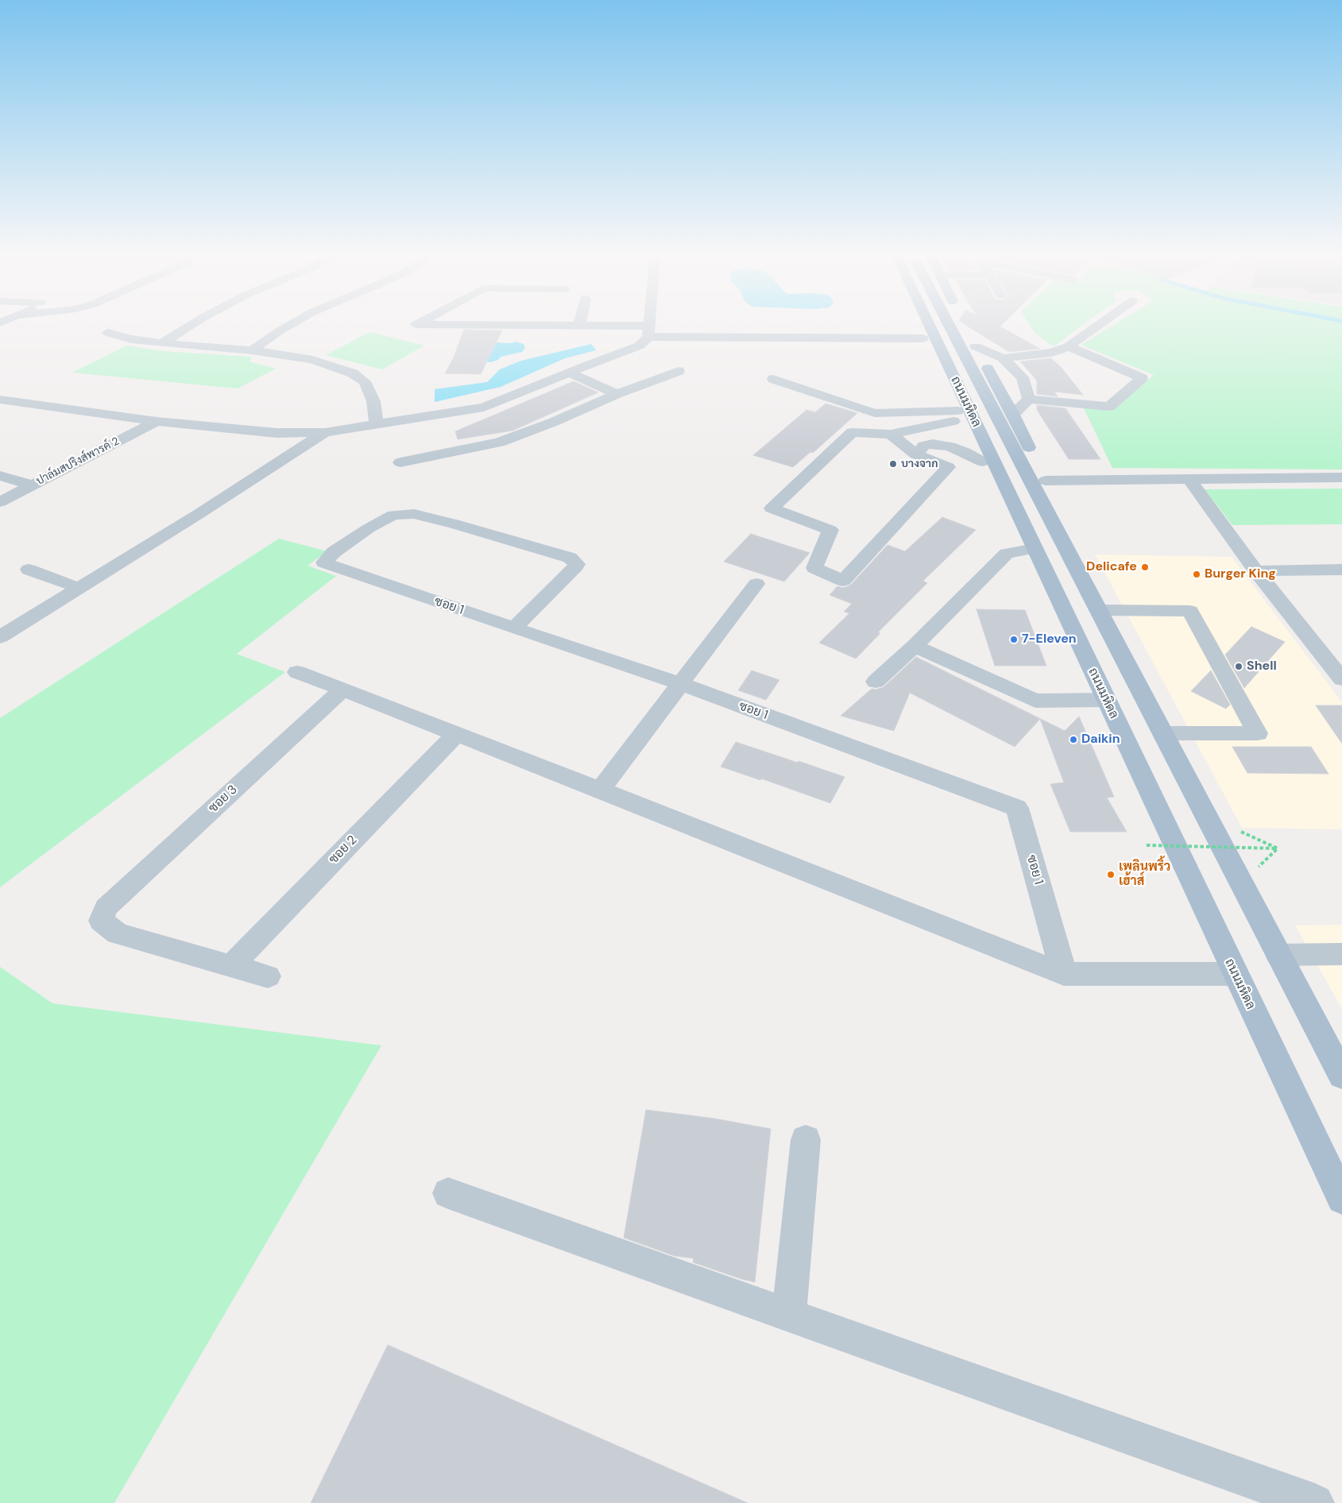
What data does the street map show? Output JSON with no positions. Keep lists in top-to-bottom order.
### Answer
{
  "streets": {
    "main road": ["ถนนมหิดล"],
    "street": [
      "ปาล์มสปริงส์พารค์ 2",
      "ซอย 1",
      "ซอย 3",
      "ซอย 2"
    ]
  },
  "crossings": [
    ["ซอย 3", "ซอย 2"]
  ],
  "places": [
    "บางจาก",
    "Delicafe",
    "Burger King",
    "7-Eleven",
    "Shell",
    "Daikin",
    "เพลินพริ้ว เฮ้าส์"
  ]
}
